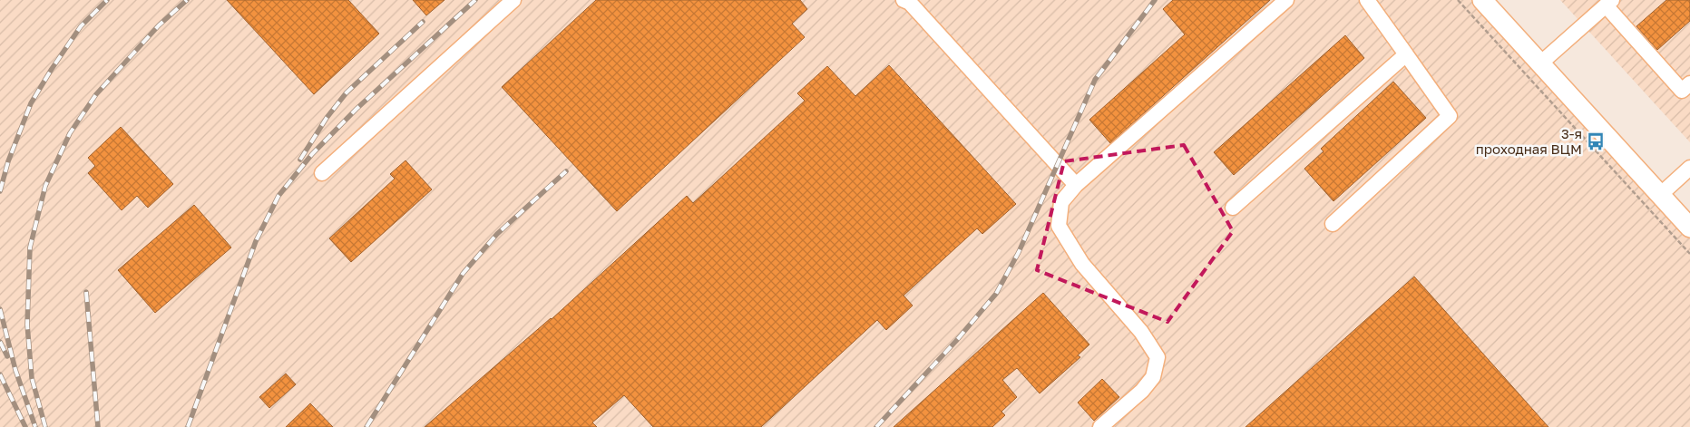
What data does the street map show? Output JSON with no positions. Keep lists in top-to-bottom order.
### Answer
{
  "places": {
    "bus stop": ["3-я проходная ВЦМ"]
  }
}
